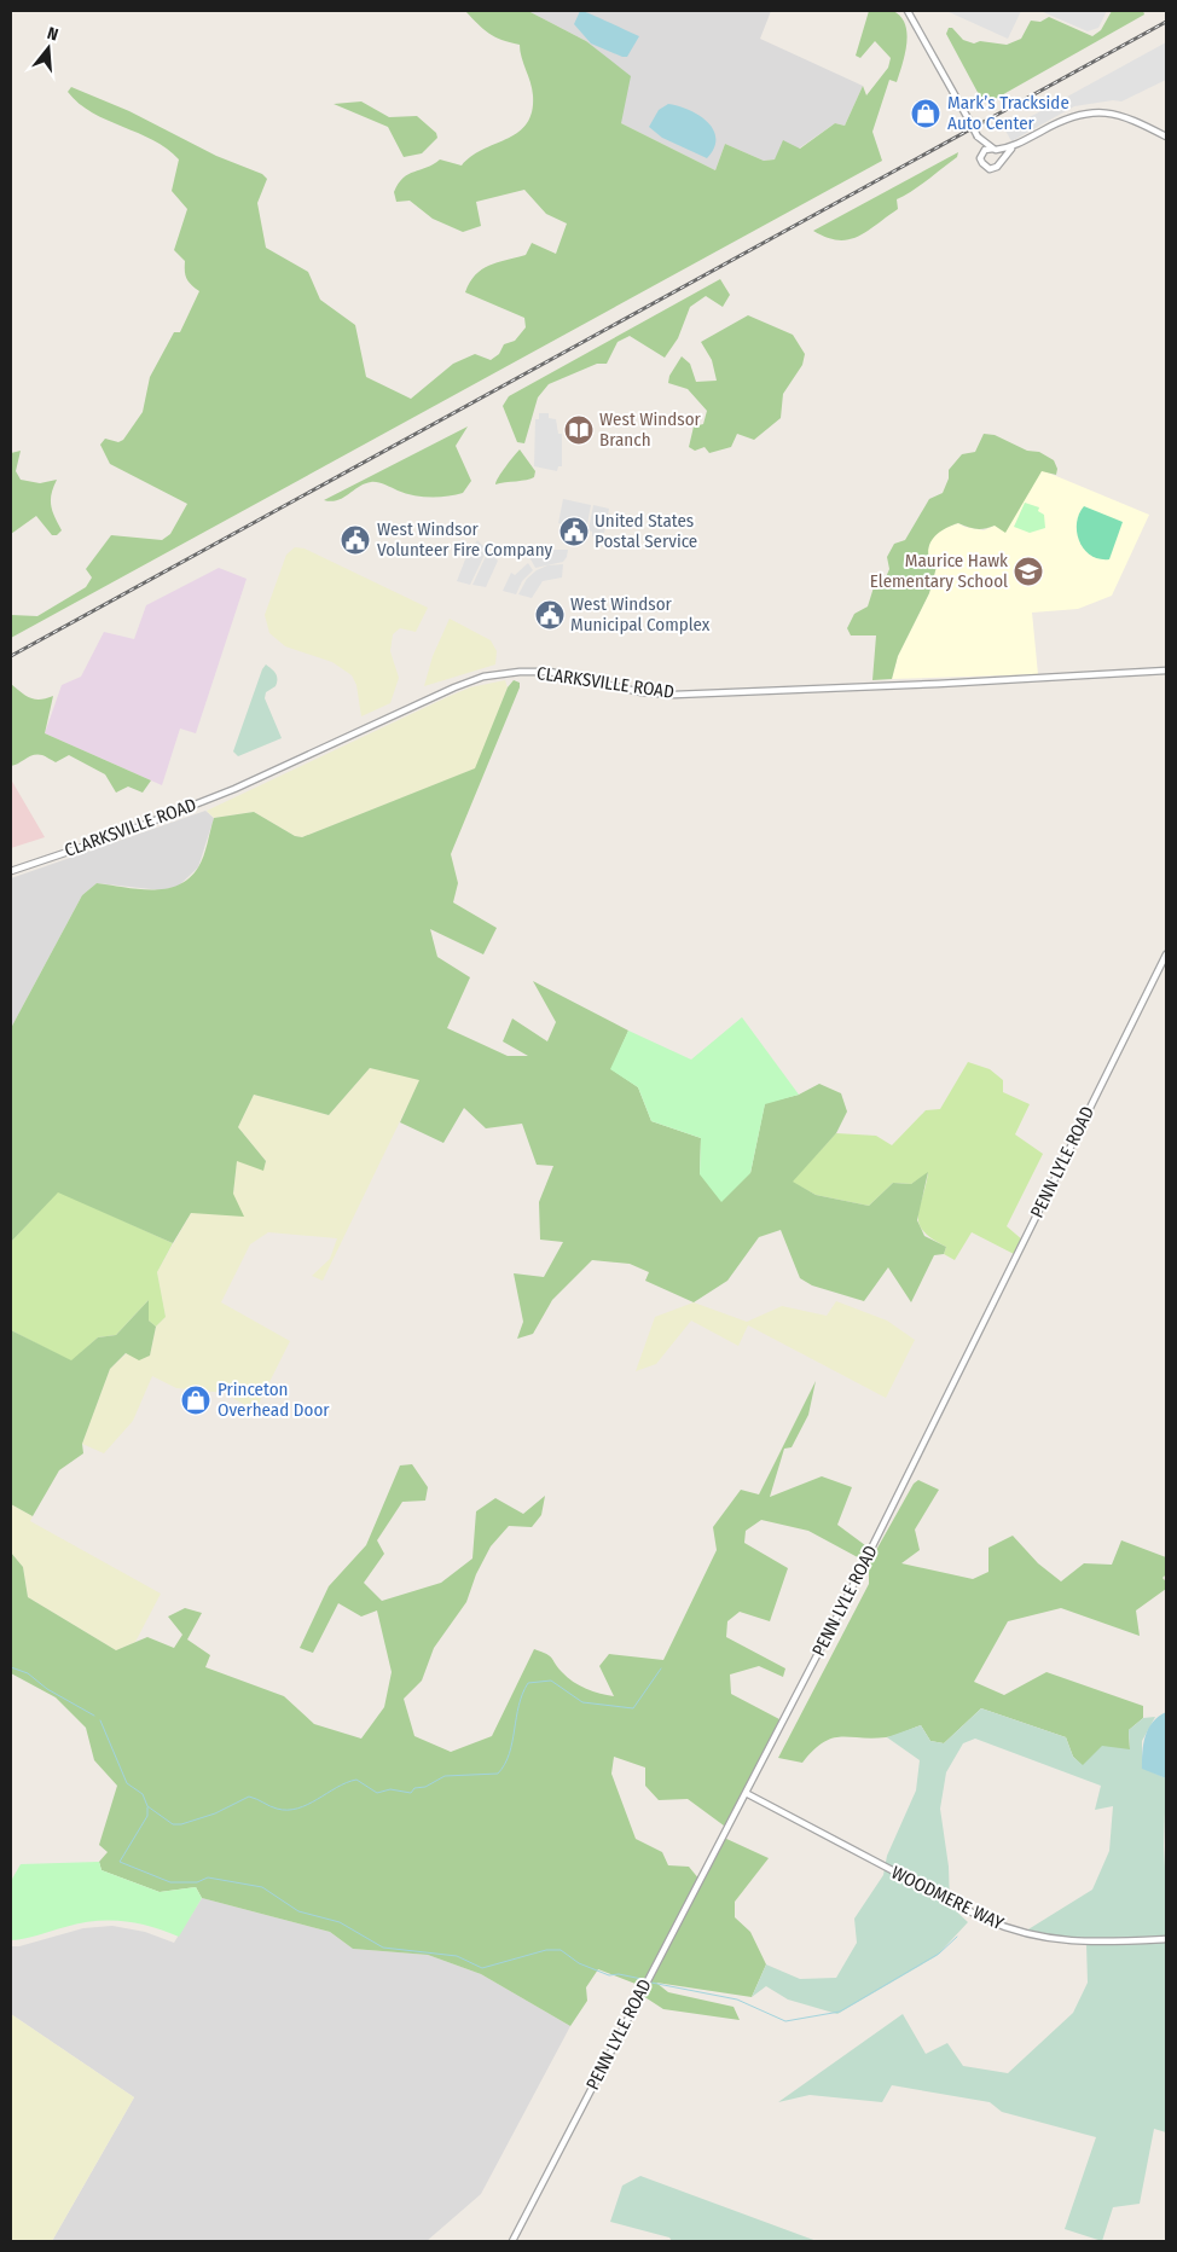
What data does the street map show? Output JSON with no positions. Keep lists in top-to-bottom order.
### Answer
{
  "streets": {
    "street": ["CLARKSVILLE ROAD", "PENN LYLE ROAD", "WOODMERE WAY"]
  },
  "crossings": [
    ["PENN LYLE ROAD", "WOODMERE WAY"]
  ],
  "places": {
    "shop": ["Mark’s Trackside Auto Center", "Princeton Overhead Door"],
    "library": ["West Windsor Branch"],
    "public building": ["United States Postal Service", "West Windsor Volunteer Fire Company", "West Windsor Municipal Complex"],
    "school or university": ["Maurice Hawk Elementary School"]
  },
  "north": "top"
}
